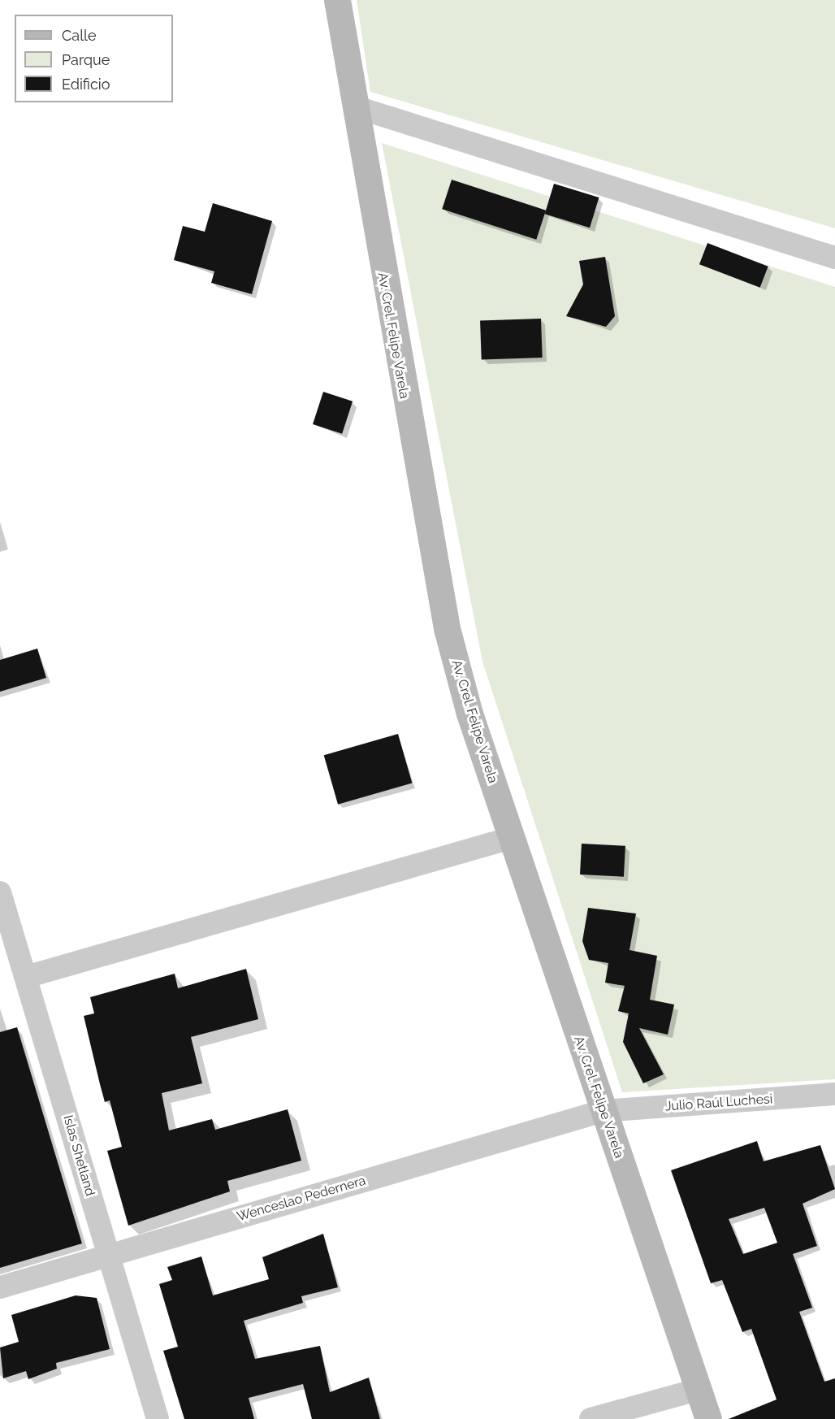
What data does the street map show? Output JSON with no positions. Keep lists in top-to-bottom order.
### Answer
{
  "streets": {
    "main road": ["Av. Crel. Felipe Varela"],
    "street": ["Julio Raúl Luchesi", "Islas Shetland", "Wenceslao Pedernera"]
  },
  "crossings": [
    ["Av. Crel. Felipe Varela", "Julio Raúl Luchesi"],
    ["Av. Crel. Felipe Varela", "Wenceslao Pedernera"],
    ["Julio Raúl Luchesi", "Wenceslao Pedernera"],
    ["Islas Shetland", "Wenceslao Pedernera"]
  ],
  "legend": ["Calle", "Parque", "Edificio"]
}
